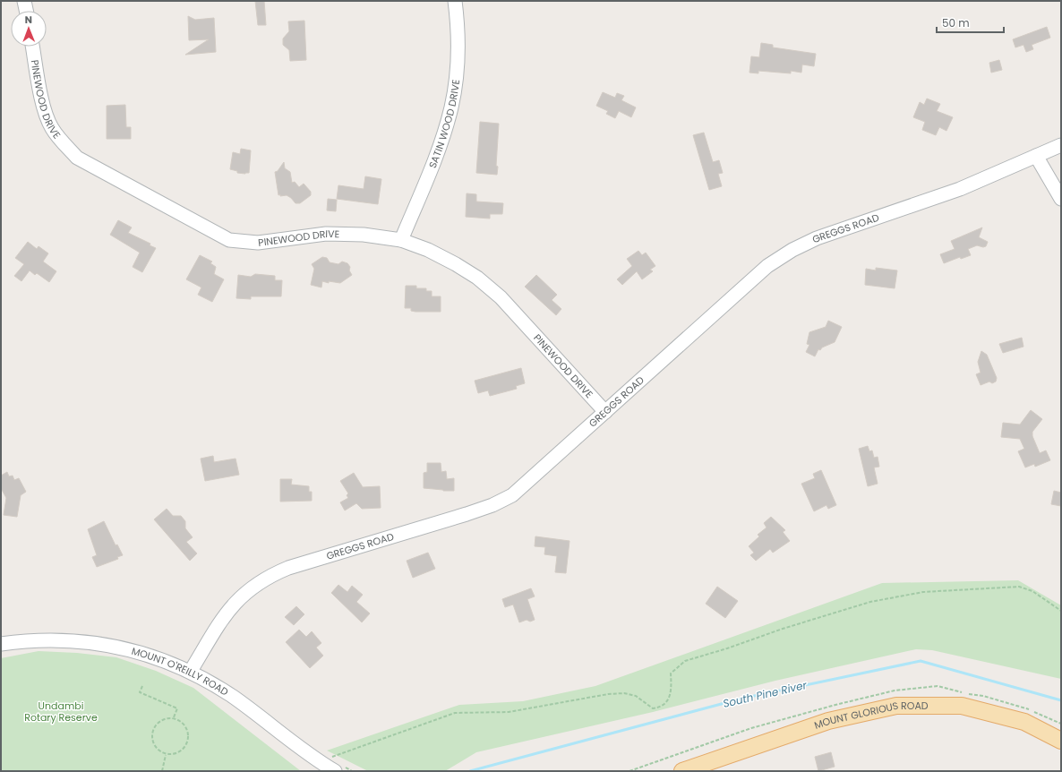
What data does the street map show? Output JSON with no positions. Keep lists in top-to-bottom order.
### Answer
{
  "streets": {
    "main road": ["MOUNT GLORIOUS ROAD"],
    "street": [
      "PINEWOOD DRIVE",
      "SATIN WOOD DRIVE",
      "GREGGS ROAD",
      "MOUNT O'REILLY ROAD"
    ]
  },
  "crossings": [
    ["PINEWOOD DRIVE", "SATIN WOOD DRIVE"],
    ["PINEWOOD DRIVE", "GREGGS ROAD"],
    ["GREGGS ROAD", "MOUNT O'REILLY ROAD"]
  ],
  "water": ["South Pine River"],
  "parks": ["Undambi Rotary Reserve"],
  "scale_bar": "50 m",
  "north": "top"
}
